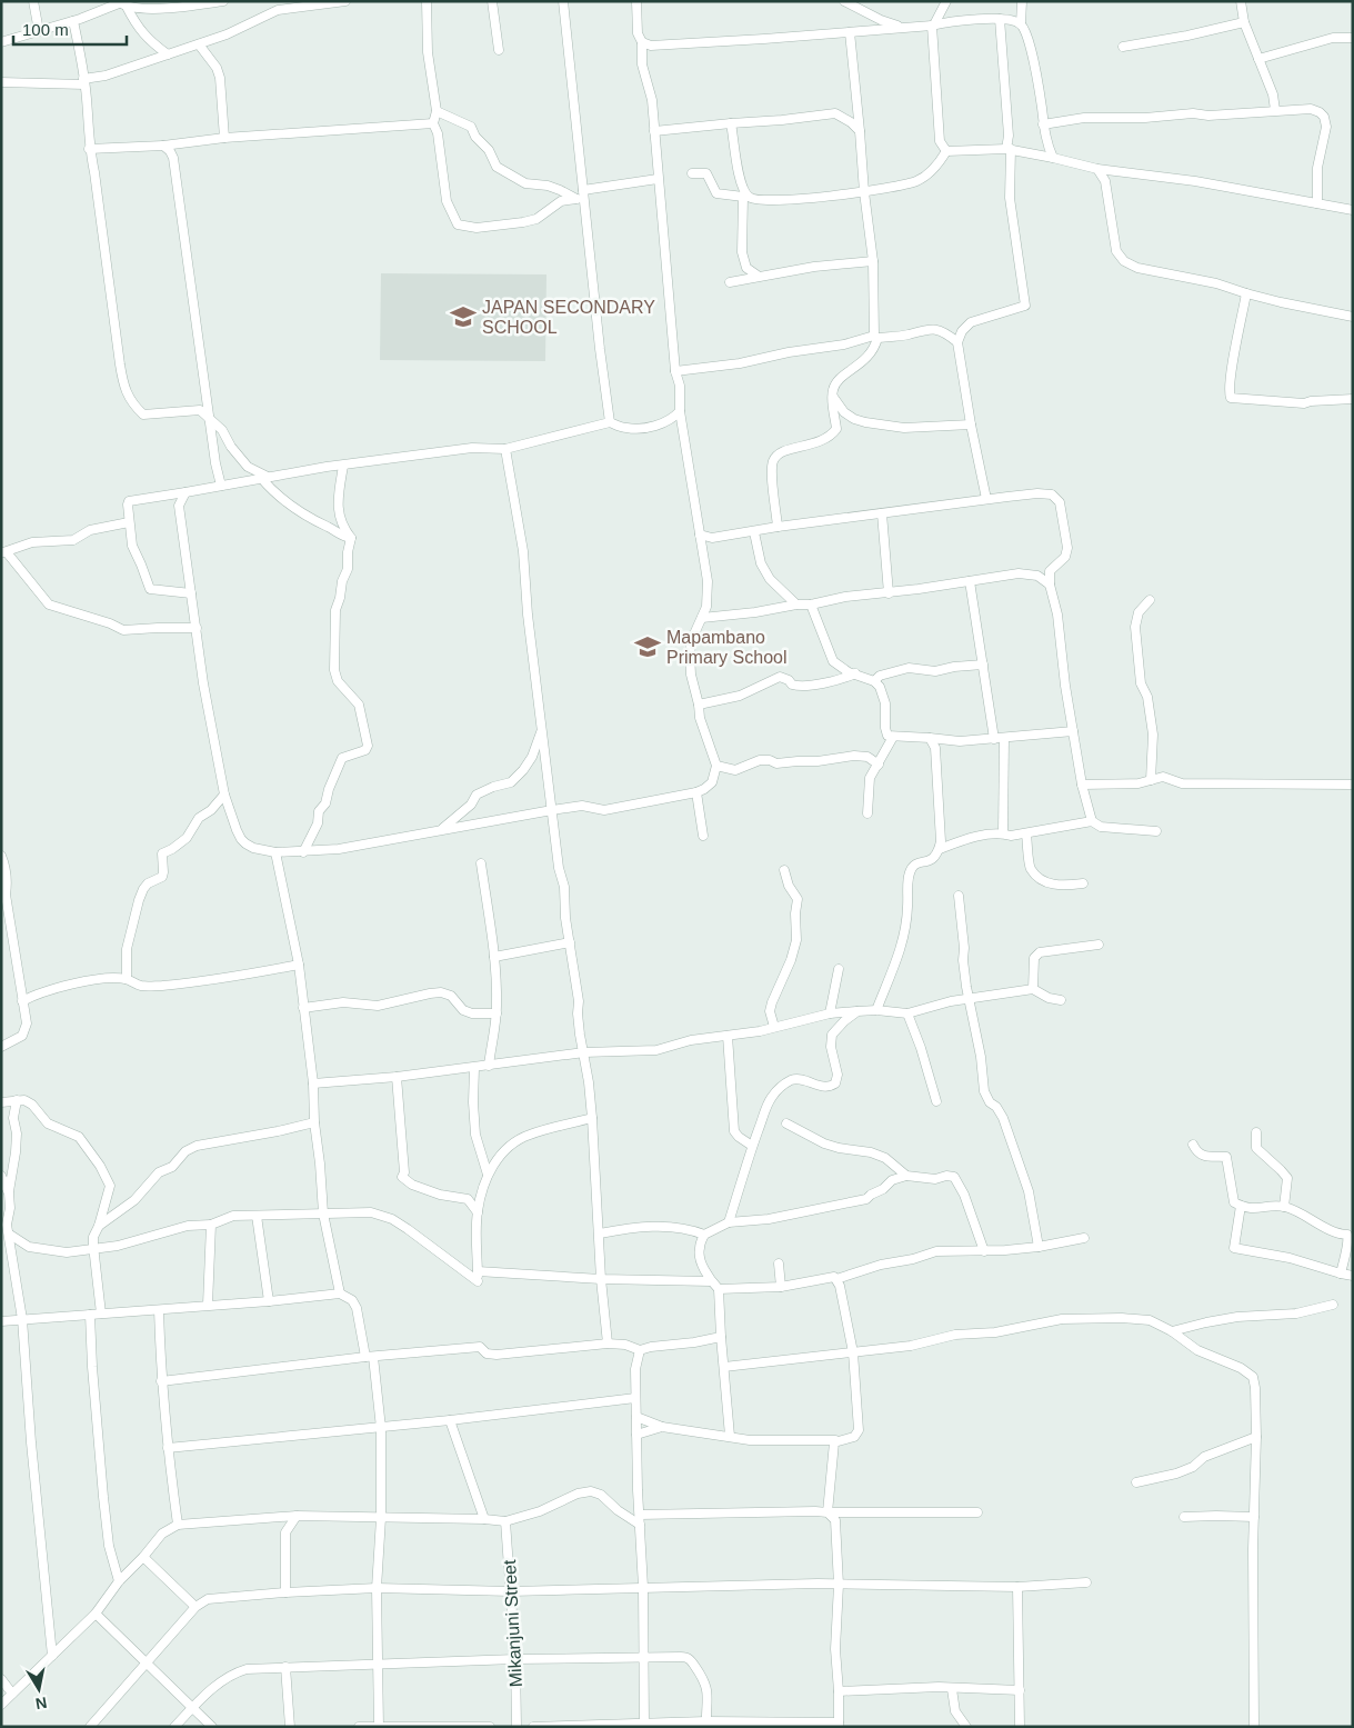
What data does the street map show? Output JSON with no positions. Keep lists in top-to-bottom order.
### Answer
{
  "streets": {
    "street": ["Mikanjuni Street"]
  },
  "places": {
    "school or university": ["JAPAN SECONDARY SCHOOL", "Mapambano Primary School"]
  },
  "scale_bar": "100 m",
  "north": "bottom"
}
